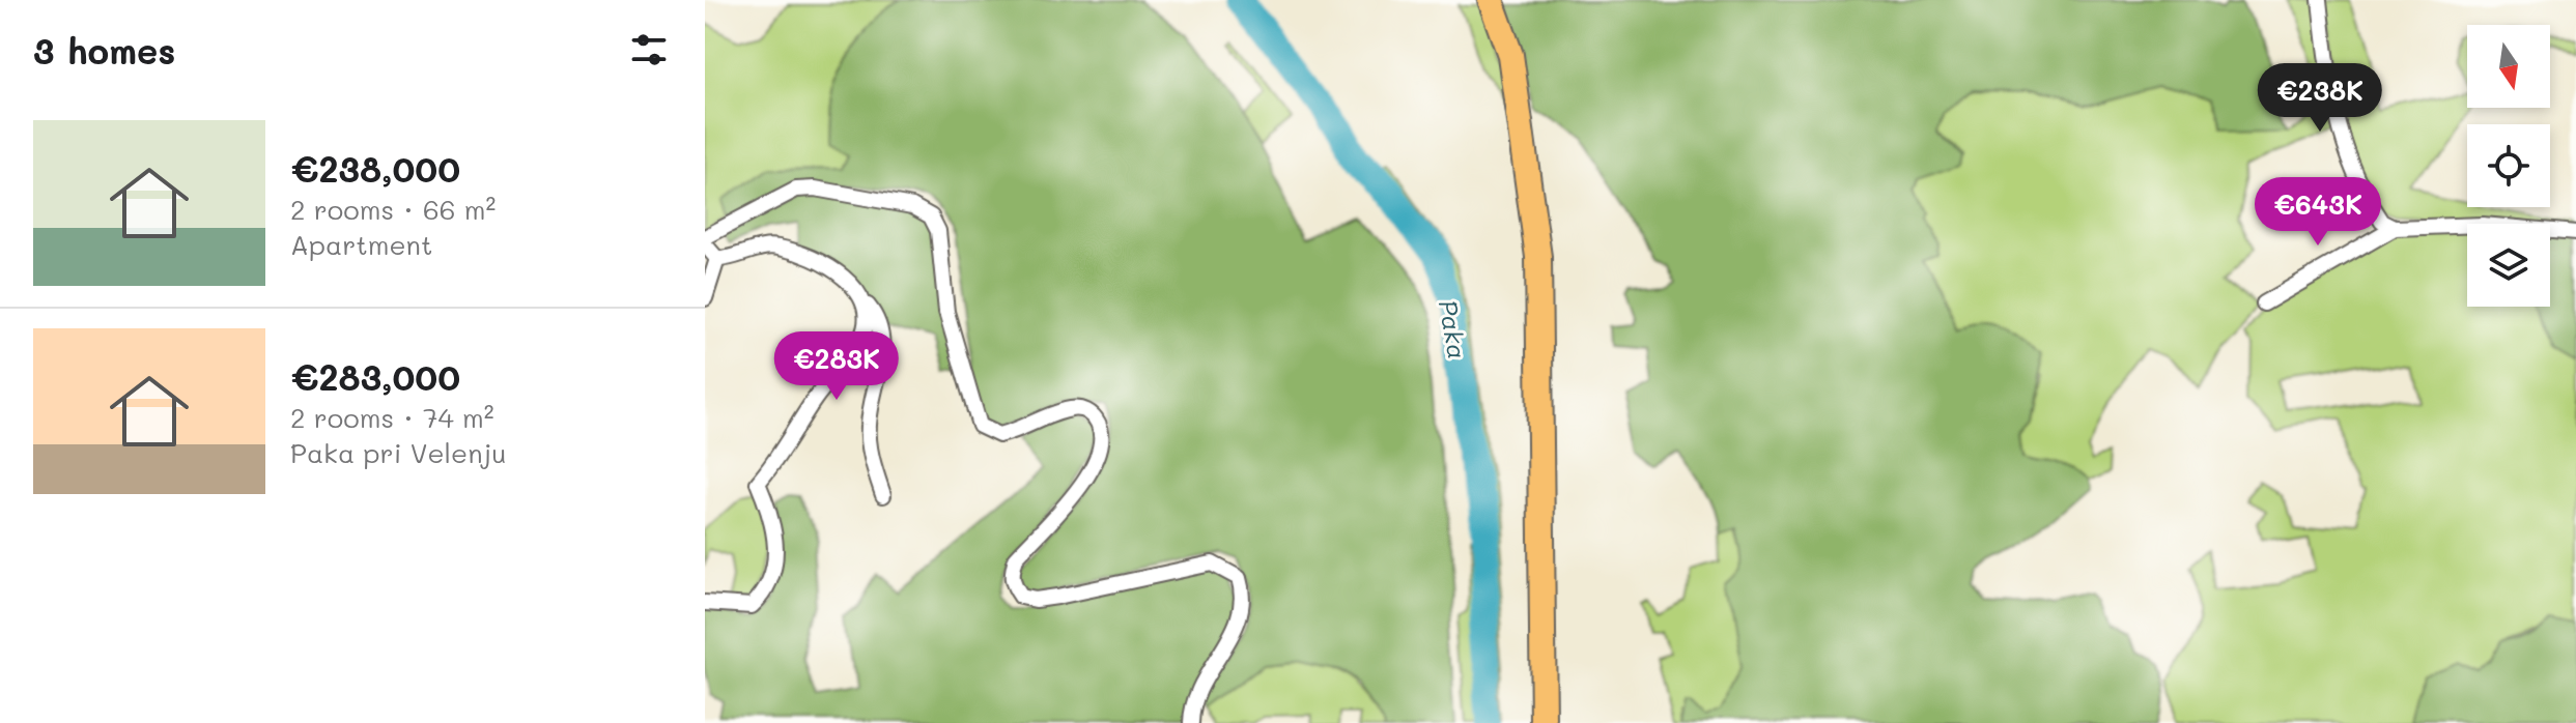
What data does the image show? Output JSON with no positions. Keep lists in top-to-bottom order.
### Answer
{
  "water": ["Paka"],
  "north": "bottom",
  "page": {
    "heading": "3 homes",
    "price": ["€238K", "€643K", "€283K"],
    "list": [
      {
        "name": "€238,000",
        "note": "2 rooms · 66 m² · Apartment"
      },
      {
        "name": "€283,000",
        "note": "2 rooms · 74 m² · Paka pri Velenju"
      }
    ]
  }
}
